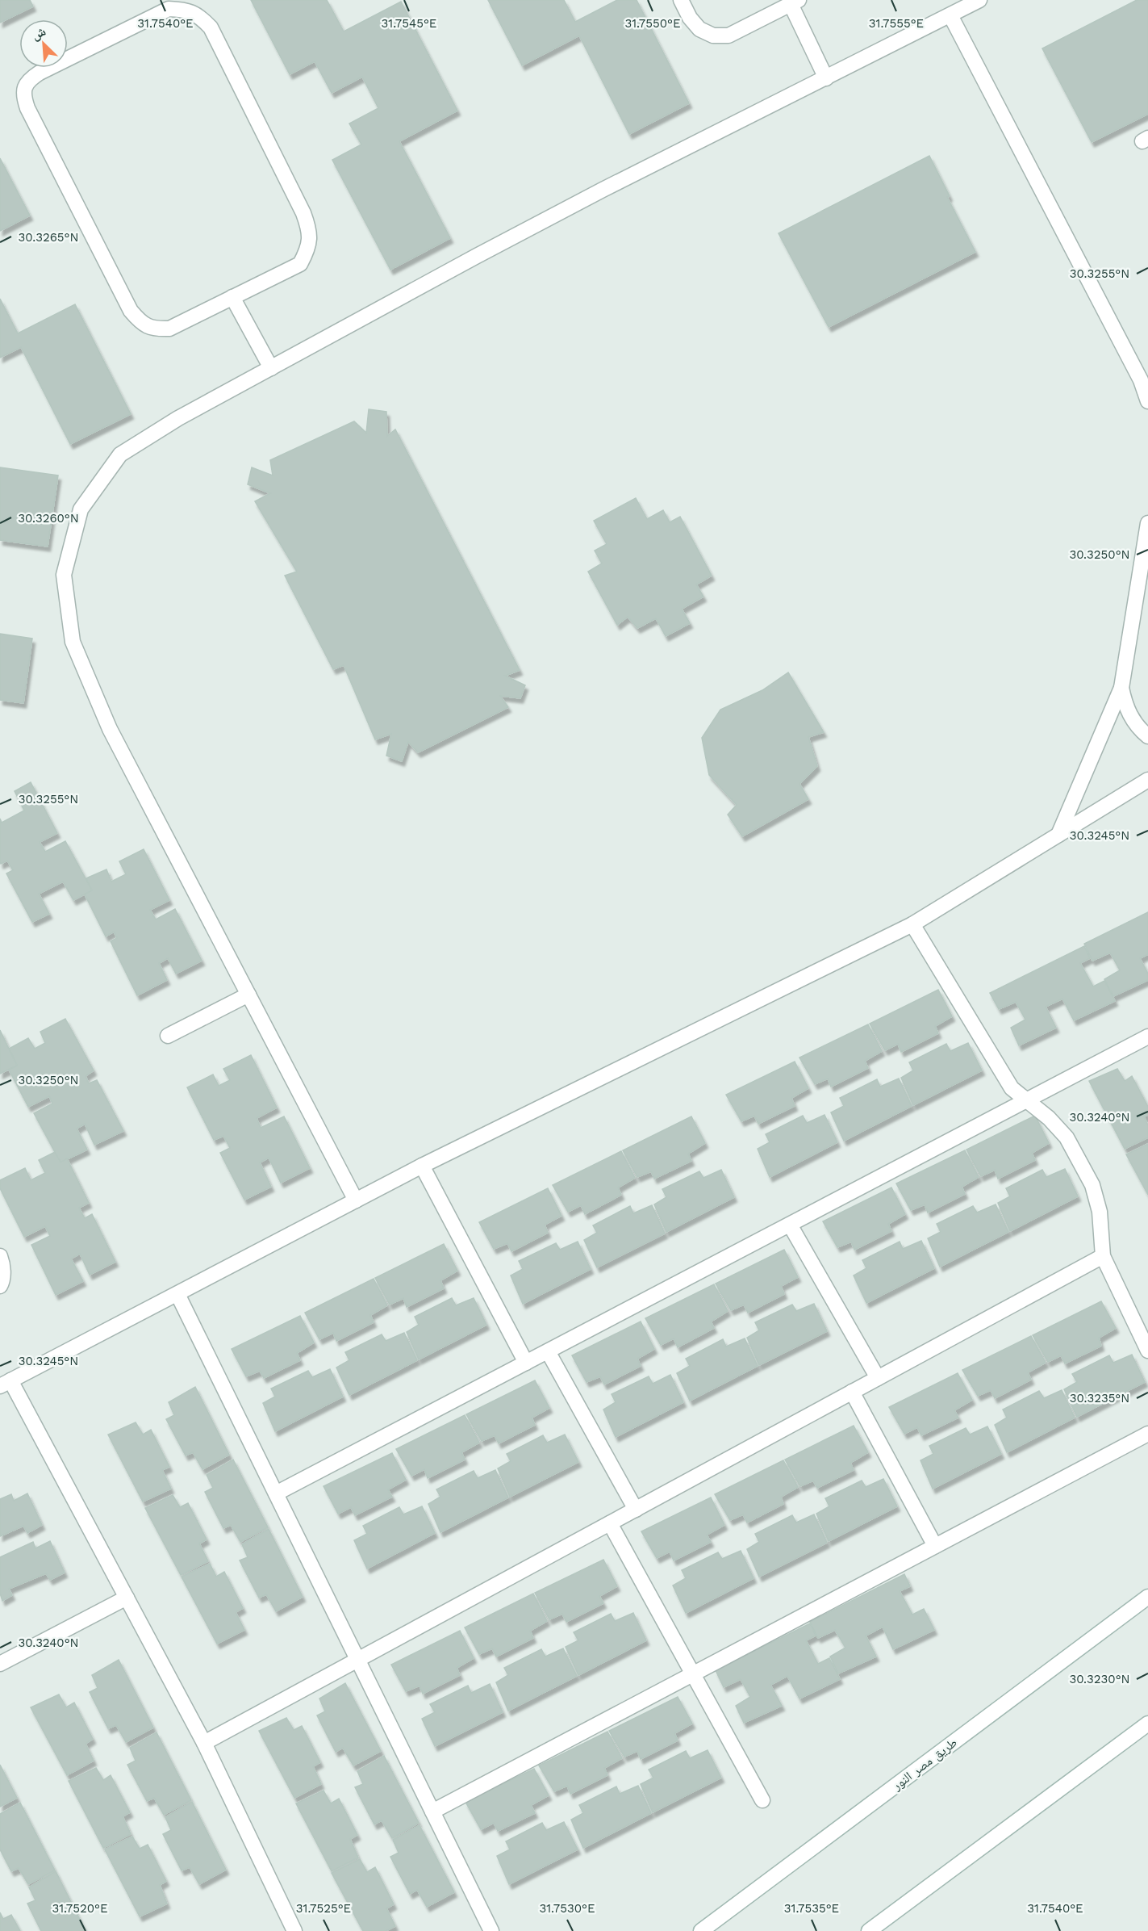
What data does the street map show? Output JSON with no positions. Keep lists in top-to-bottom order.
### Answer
{
  "streets": {
    "street": ["طريق مصر النور"]
  },
  "north": "top left",
  "coordinates": [
    "31.7540°E",
    "31.7555°E",
    "31.7545°E",
    "31.7550°E",
    "30.3265°N",
    "30.3255°N",
    "30.3260°N",
    "30.3250°N",
    "30.3245°N",
    "30.3240°N",
    "30.3235°N",
    "30.3230°N",
    "31.7520°E",
    "31.7525°E",
    "31.7530°E",
    "31.7535°E"
  ]
}
